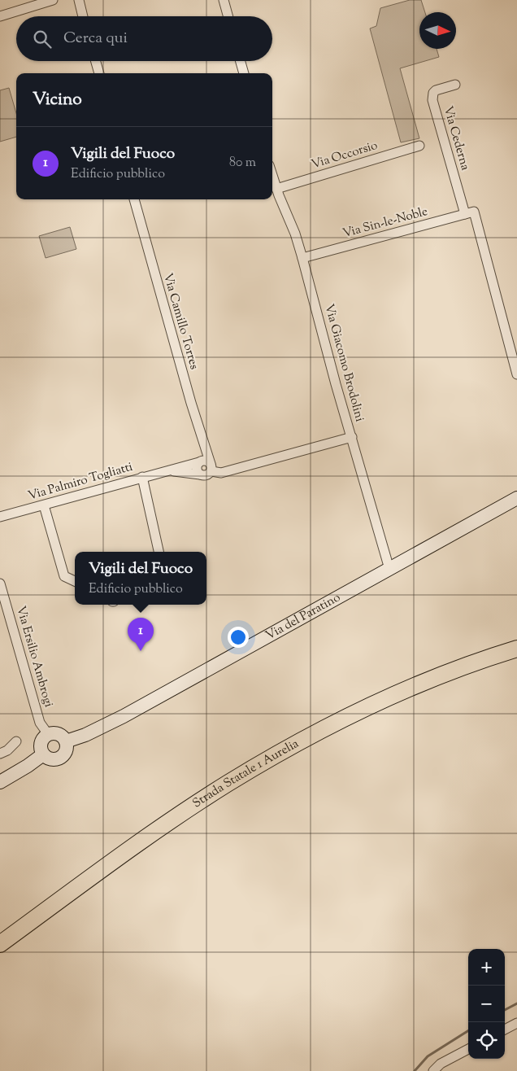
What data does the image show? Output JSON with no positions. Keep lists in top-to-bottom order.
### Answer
{
  "streets": {
    "highway": ["Strada Statale 1 Aurelia"],
    "main road": ["Via del Paratino"],
    "street": [
      "Via Cederna",
      "Via Occorsio",
      "Via Sin-le-Noble",
      "Via Camillo Torres",
      "Via Giacomo Brodolini",
      "Via Palmiro Togliatti",
      "Via Ersilio Ambrogi"
    ]
  },
  "crossings": [
    ["Via Cederna", "Via Sin-le-Noble"],
    ["Via Occorsio", "Via Giacomo Brodolini"],
    ["Via Sin-le-Noble", "Via Giacomo Brodolini"],
    ["Via Camillo Torres", "Via Palmiro Togliatti"],
    ["Via Giacomo Brodolini", "Via Palmiro Togliatti"],
    ["Via Giacomo Brodolini", "Via del Paratino"],
    ["Via del Paratino", "Via Ersilio Ambrogi"]
  ],
  "north": "right",
  "page": {
    "search": "Cerca qui",
    "heading": "Vicino",
    "list": [
      {
        "mark": "1",
        "name": "Vigili del Fuoco",
        "note": "Edificio pubblico",
        "value": "80 m"
      }
    ],
    "popup": ["Vigili del Fuoco", "Edificio pubblico"],
    "pins": "1",
    "map_buttons": ["+", "−"]
  }
}
